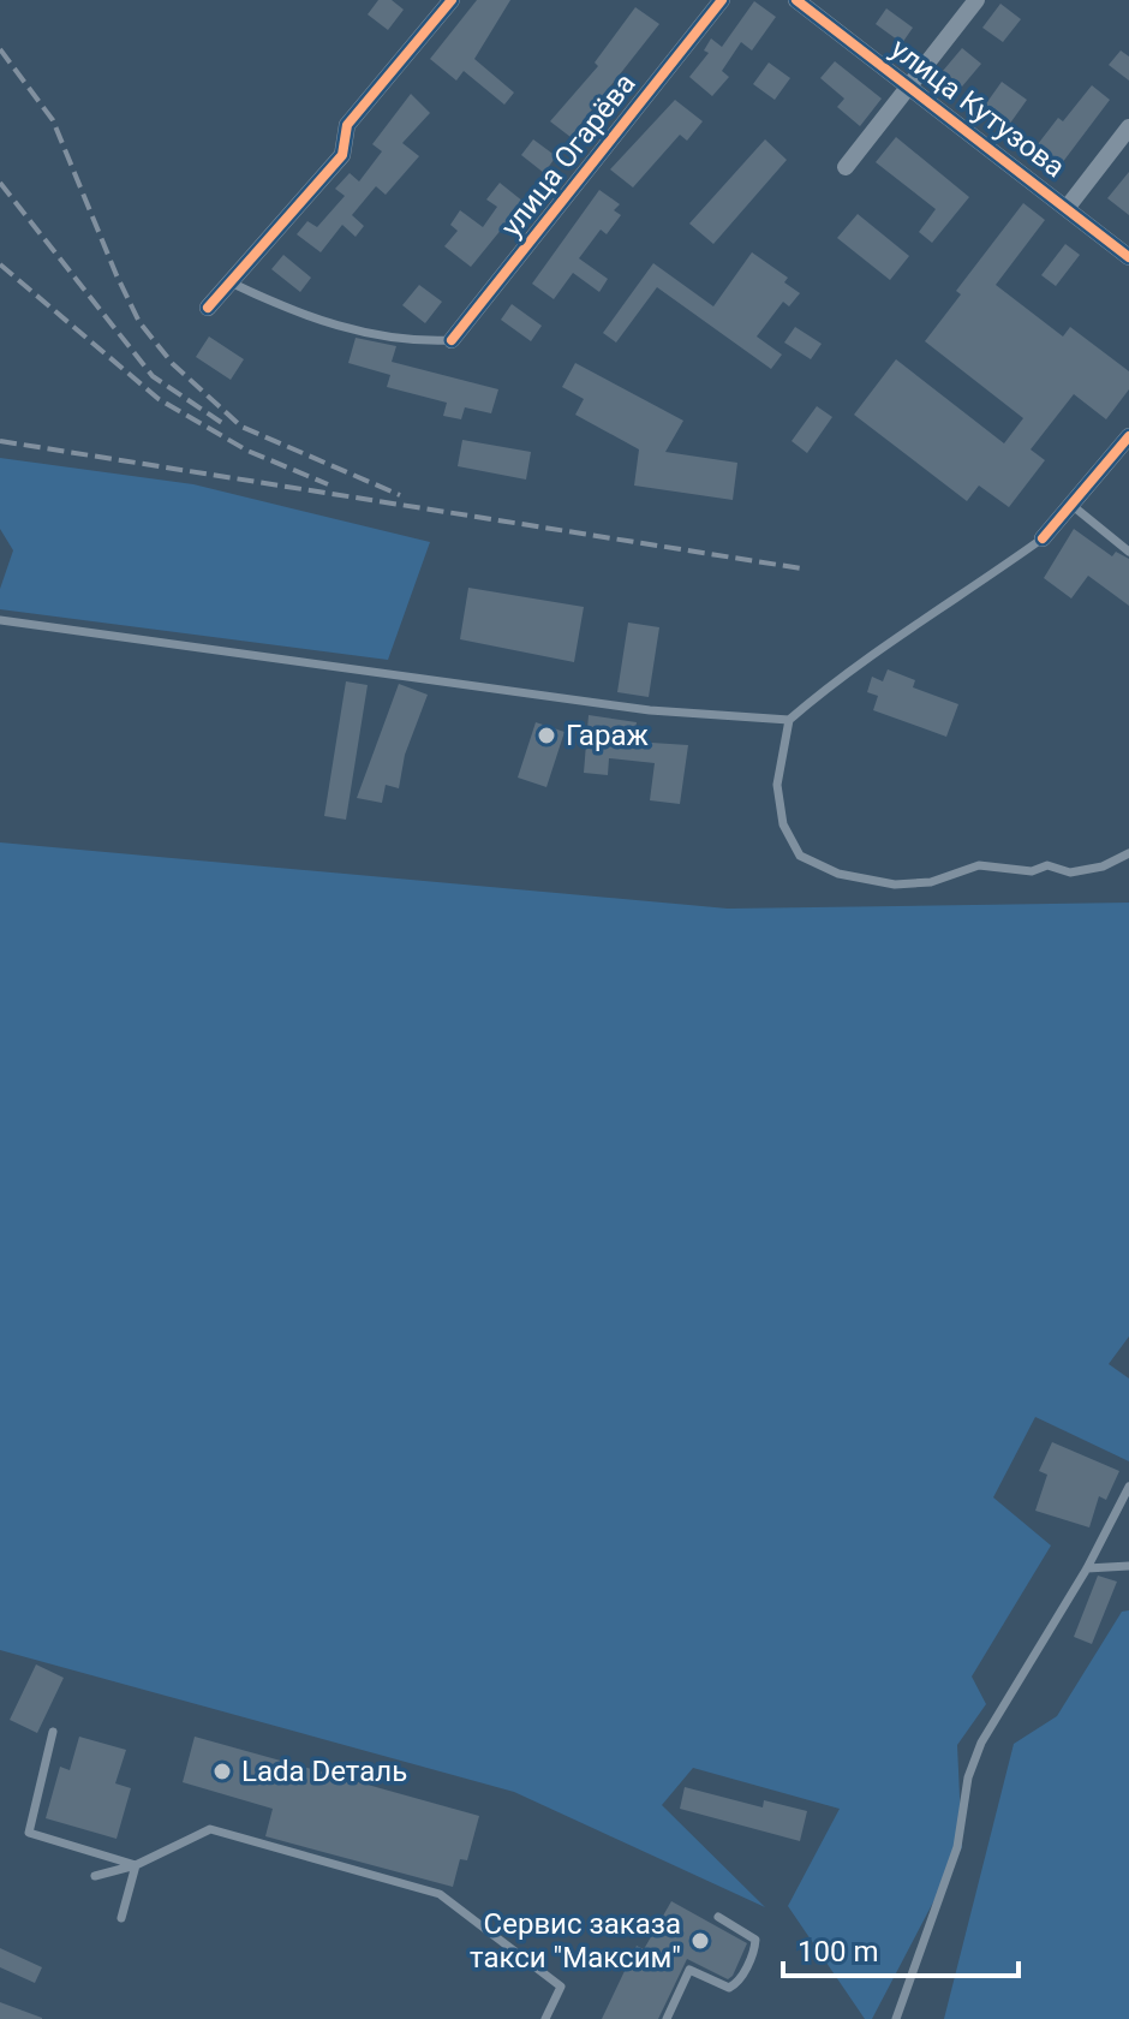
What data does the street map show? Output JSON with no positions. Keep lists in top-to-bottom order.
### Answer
{
  "streets": {
    "street": ["улица Кутузова", "улица Огарёва"]
  },
  "places": ["Гараж", "Lada Dеталь", "Сервис заказа такси \"Максим\""],
  "scale_bar": "100 m"
}
